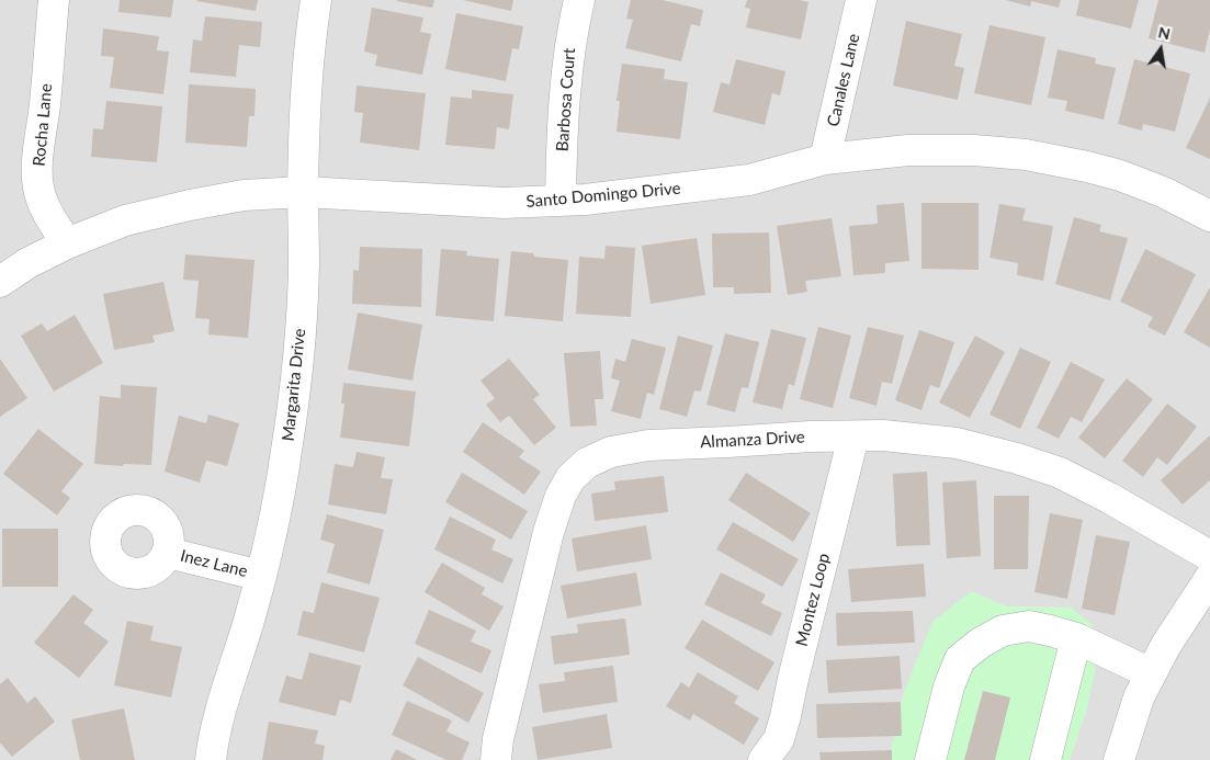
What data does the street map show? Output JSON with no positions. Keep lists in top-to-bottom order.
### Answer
{
  "streets": {
    "street": [
      "Canales Lane",
      "Barbosa Court",
      "Rocha Lane",
      "Santo Domingo Drive",
      "Margarita Drive",
      "Almanza Drive",
      "Inez Lane",
      "Montez Loop"
    ]
  },
  "crossings": [
    ["Canales Lane", "Santo Domingo Drive"],
    ["Barbosa Court", "Santo Domingo Drive"],
    ["Rocha Lane", "Santo Domingo Drive"],
    ["Santo Domingo Drive", "Margarita Drive"],
    ["Margarita Drive", "Inez Lane"],
    ["Almanza Drive", "Montez Loop"]
  ],
  "north": "top"
}
